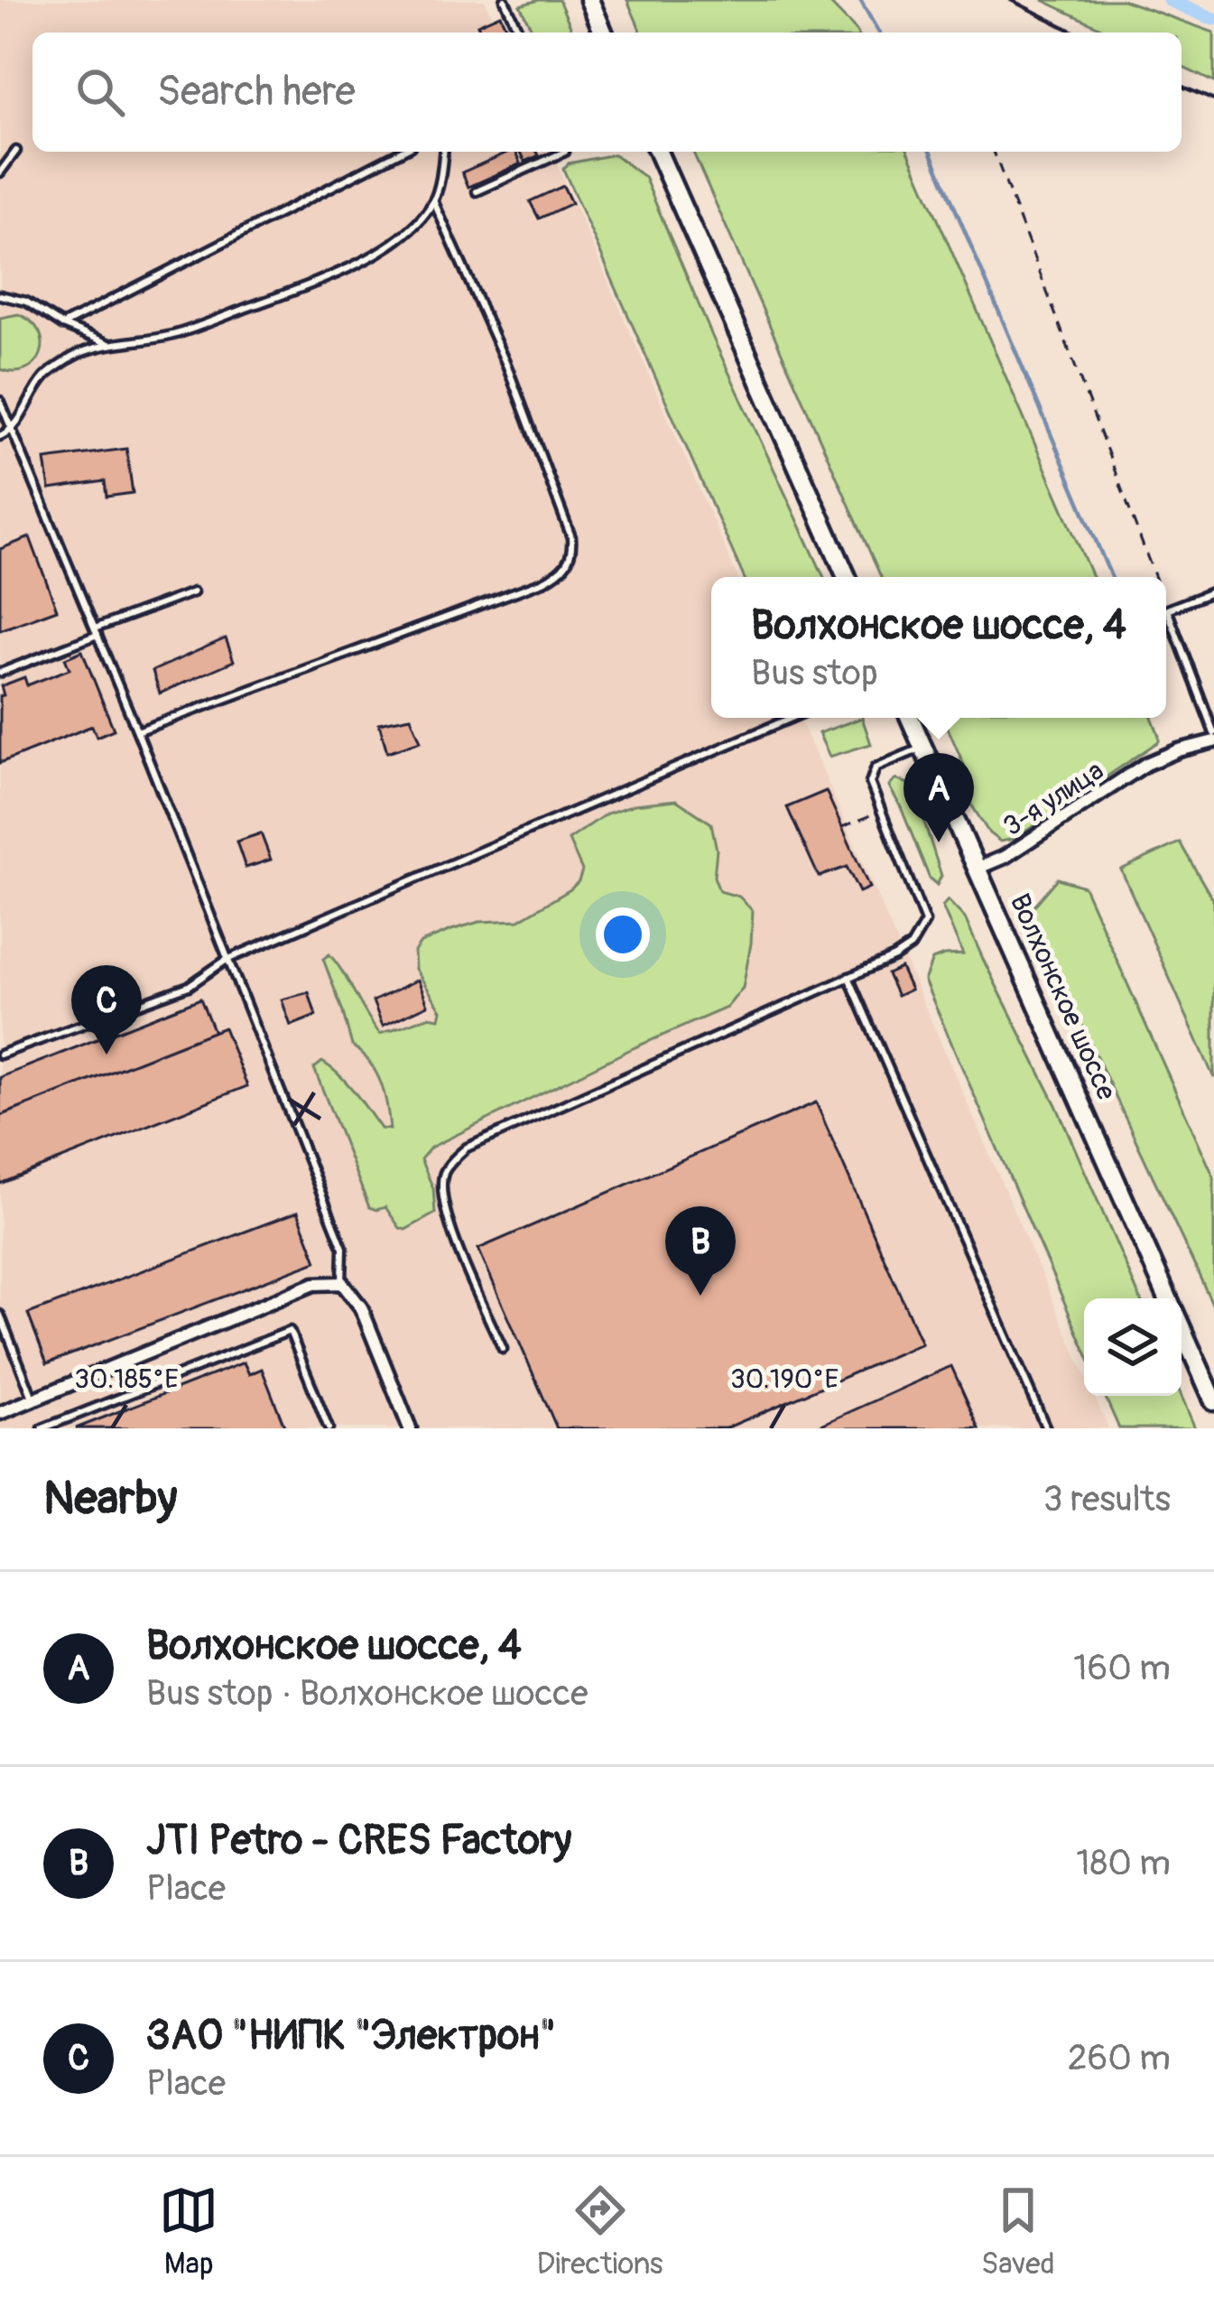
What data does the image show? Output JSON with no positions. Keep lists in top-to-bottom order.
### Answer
{
  "streets": {
    "main road": ["Волхонское шоссе"],
    "street": ["3-я улица"]
  },
  "crossings": [
    ["3-я улица", "Волхонское шоссе"]
  ],
  "page": {
    "search": "Search here",
    "popup": ["Волхонское шоссе, 4", "Bus stop"],
    "pins": ["A", "C", "B"],
    "heading": ["Nearby", "3 results"],
    "list": [
      {
        "mark": "A",
        "name": "Волхонское шоссе, 4",
        "note": "Bus stop · Волхонское шоссе",
        "value": "160 m"
      },
      {
        "mark": "B",
        "name": "JTI Petro - CRES Factory",
        "note": "Place",
        "value": "180 m"
      },
      {
        "mark": "C",
        "name": "ЗАО \"НИПК \"Электрон\"",
        "note": "Place",
        "value": "260 m"
      }
    ],
    "nav": ["Map", "Directions", "Saved"]
  },
  "coordinates": ["30.185°E", "30.190°E"]
}
